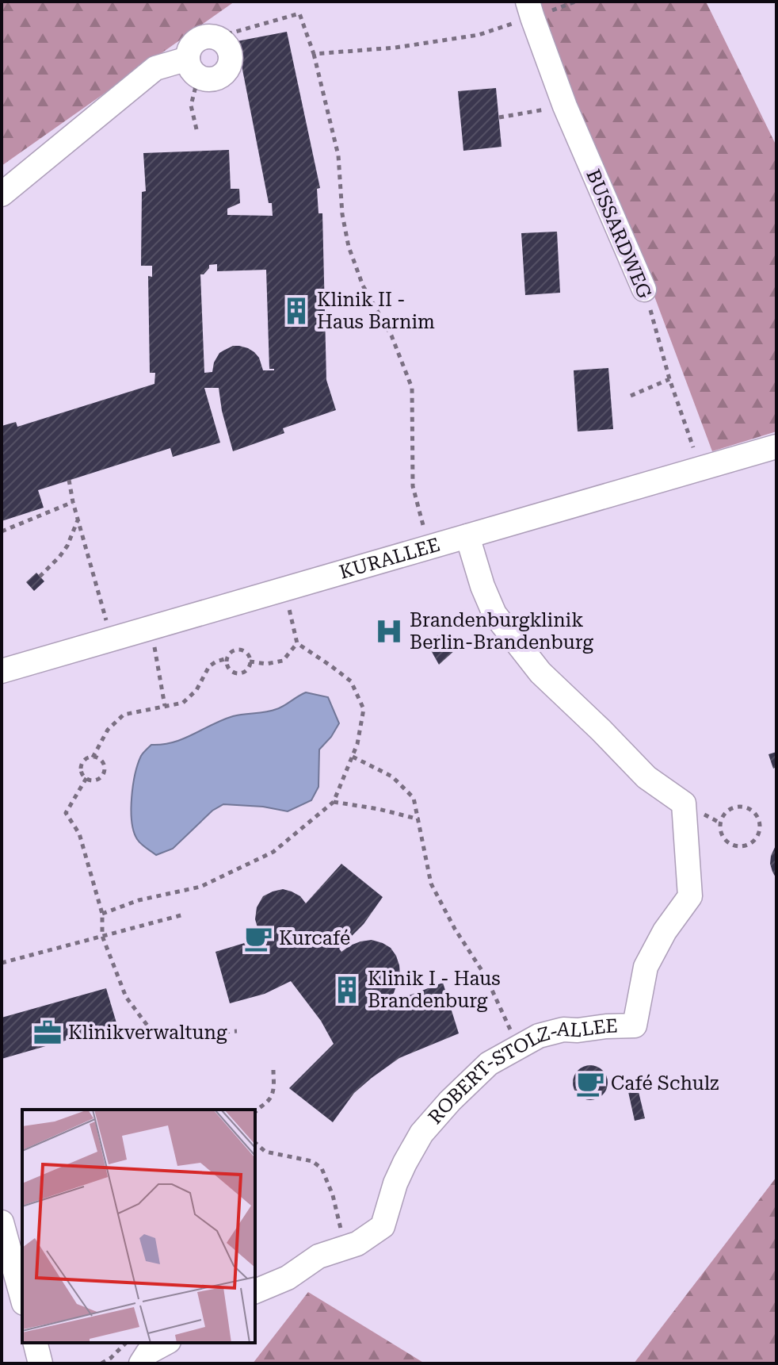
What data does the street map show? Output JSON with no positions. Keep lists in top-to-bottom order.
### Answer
{
  "streets": {
    "street": ["BUSSARDWEG", "KURALLEE", "ROBERT-STOLZ-ALLEE"]
  },
  "crossings": [
    ["BUSSARDWEG", "KURALLEE"],
    ["KURALLEE", "ROBERT-STOLZ-ALLEE"]
  ],
  "places": {
    "building": ["Klinik II - Haus Barnim", "Klinik I - Haus Brandenburg"],
    "hospital": ["Brandenburgklinik Berlin-Brandenburg"],
    "cafe": ["Kurcafé", "Café Schulz"],
    "office": ["Klinikverwaltung"]
  }
}
